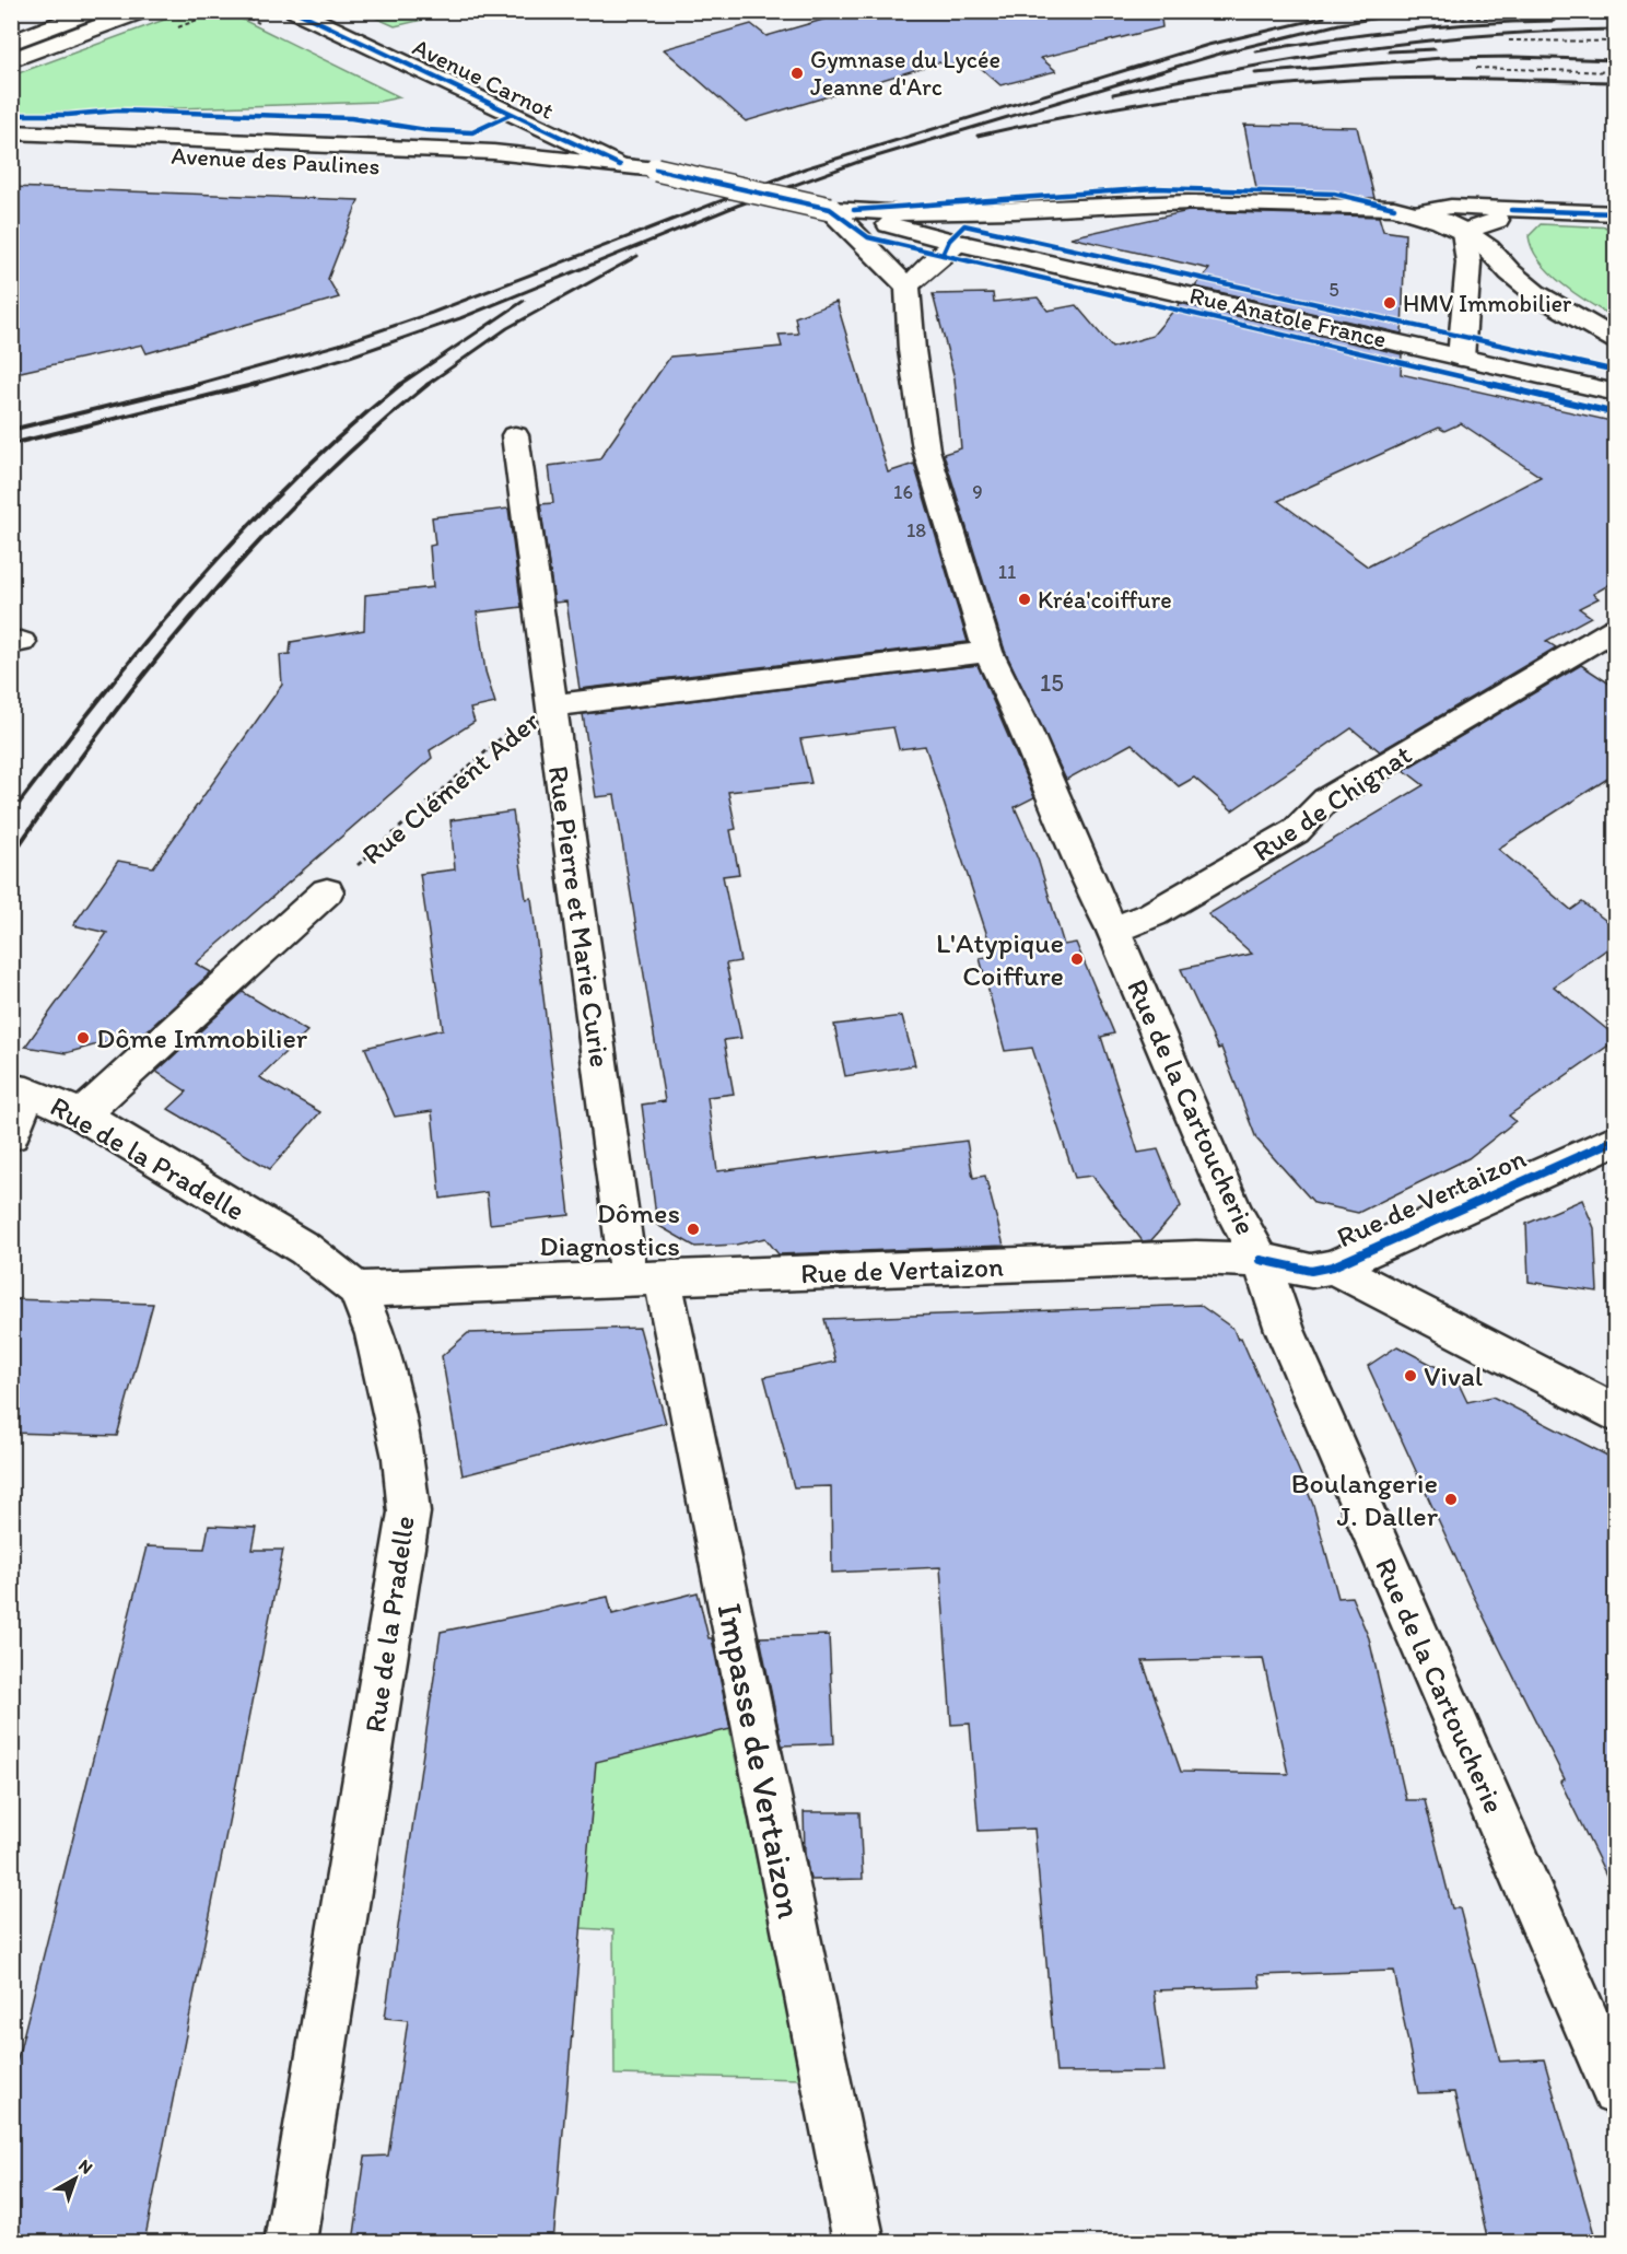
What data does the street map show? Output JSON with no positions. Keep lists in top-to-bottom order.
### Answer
{
  "streets": {
    "street": [
      "Avenue Carnot",
      "Avenue des Paulines",
      "Rue Anatole France",
      "Rue Clément Ader",
      "Rue de Chignat",
      "Rue Pierre et Marie Curie",
      "Rue de la Cartoucherie",
      "Rue de la Pradelle",
      "Rue de Vertaizon",
      "Impasse de Vertaizon"
    ]
  },
  "crossings": [
    ["Avenue Carnot", "Avenue des Paulines"],
    ["Avenue des Paulines", "Rue Anatole France"],
    ["Rue Clément Ader", "Rue Pierre et Marie Curie"],
    ["Rue Clément Ader", "Rue de la Cartoucherie"],
    ["Rue de Chignat", "Rue de la Cartoucherie"],
    ["Rue Pierre et Marie Curie", "Rue de Vertaizon"],
    ["Rue Pierre et Marie Curie", "Impasse de Vertaizon"],
    ["Rue de la Cartoucherie", "Rue de Vertaizon"],
    ["Rue de la Pradelle", "Rue de Vertaizon"],
    ["Rue de Vertaizon", "Impasse de Vertaizon"]
  ],
  "places": [
    "Gymnase du Lycée Jeanne d'Arc",
    "HMV Immobilier",
    "Kréa'coiffure",
    "L'Atypique Coiffure",
    "Dôme Immobilier",
    "Dômes Diagnostics",
    "Vival",
    "Boulangerie J. Daller"
  ],
  "house_numbers": [
    "5",
    "16",
    "9",
    "18",
    "11",
    "15"
  ],
  "north": "top right"
}
